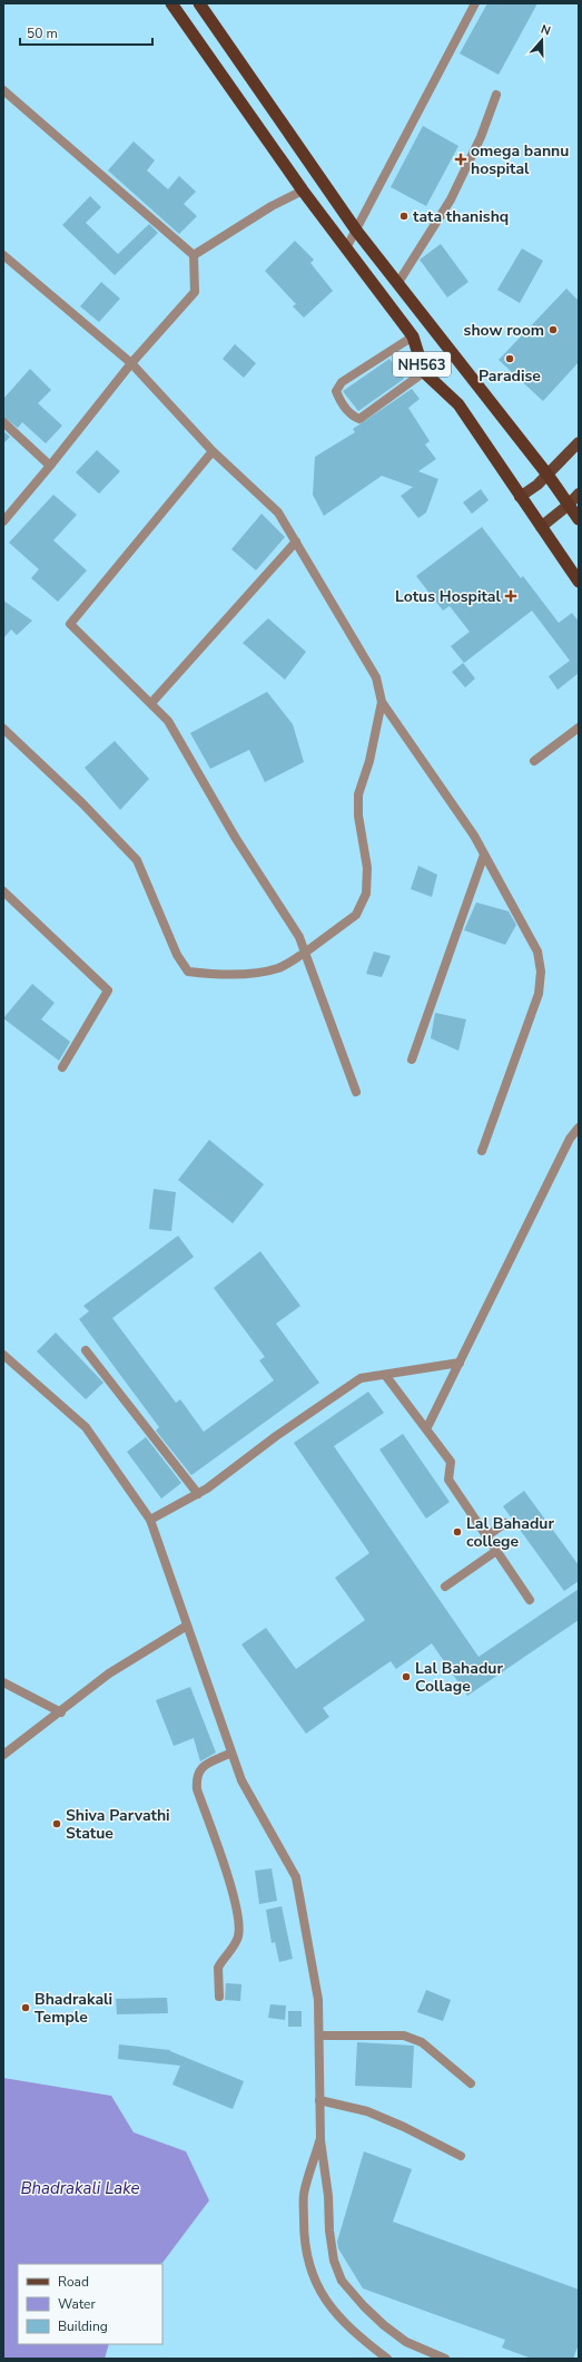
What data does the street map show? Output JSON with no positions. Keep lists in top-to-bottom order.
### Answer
{
  "streets": {
    "highway": ["NH563"]
  },
  "water": ["Bhadrakali Lake"],
  "places": {
    "health": ["omega bannu hospital", "Lotus Hospital"],
    "other": [
      "tata thanishq",
      "show room",
      "Paradise",
      "Lal Bahadur college",
      "Lal Bahadur Collage",
      "Shiva Parvathi Statue",
      "Bhadrakali Temple"
    ]
  },
  "legend": ["Road", "Water", "Building"],
  "scale_bar": "50 m",
  "north": "top"
}
